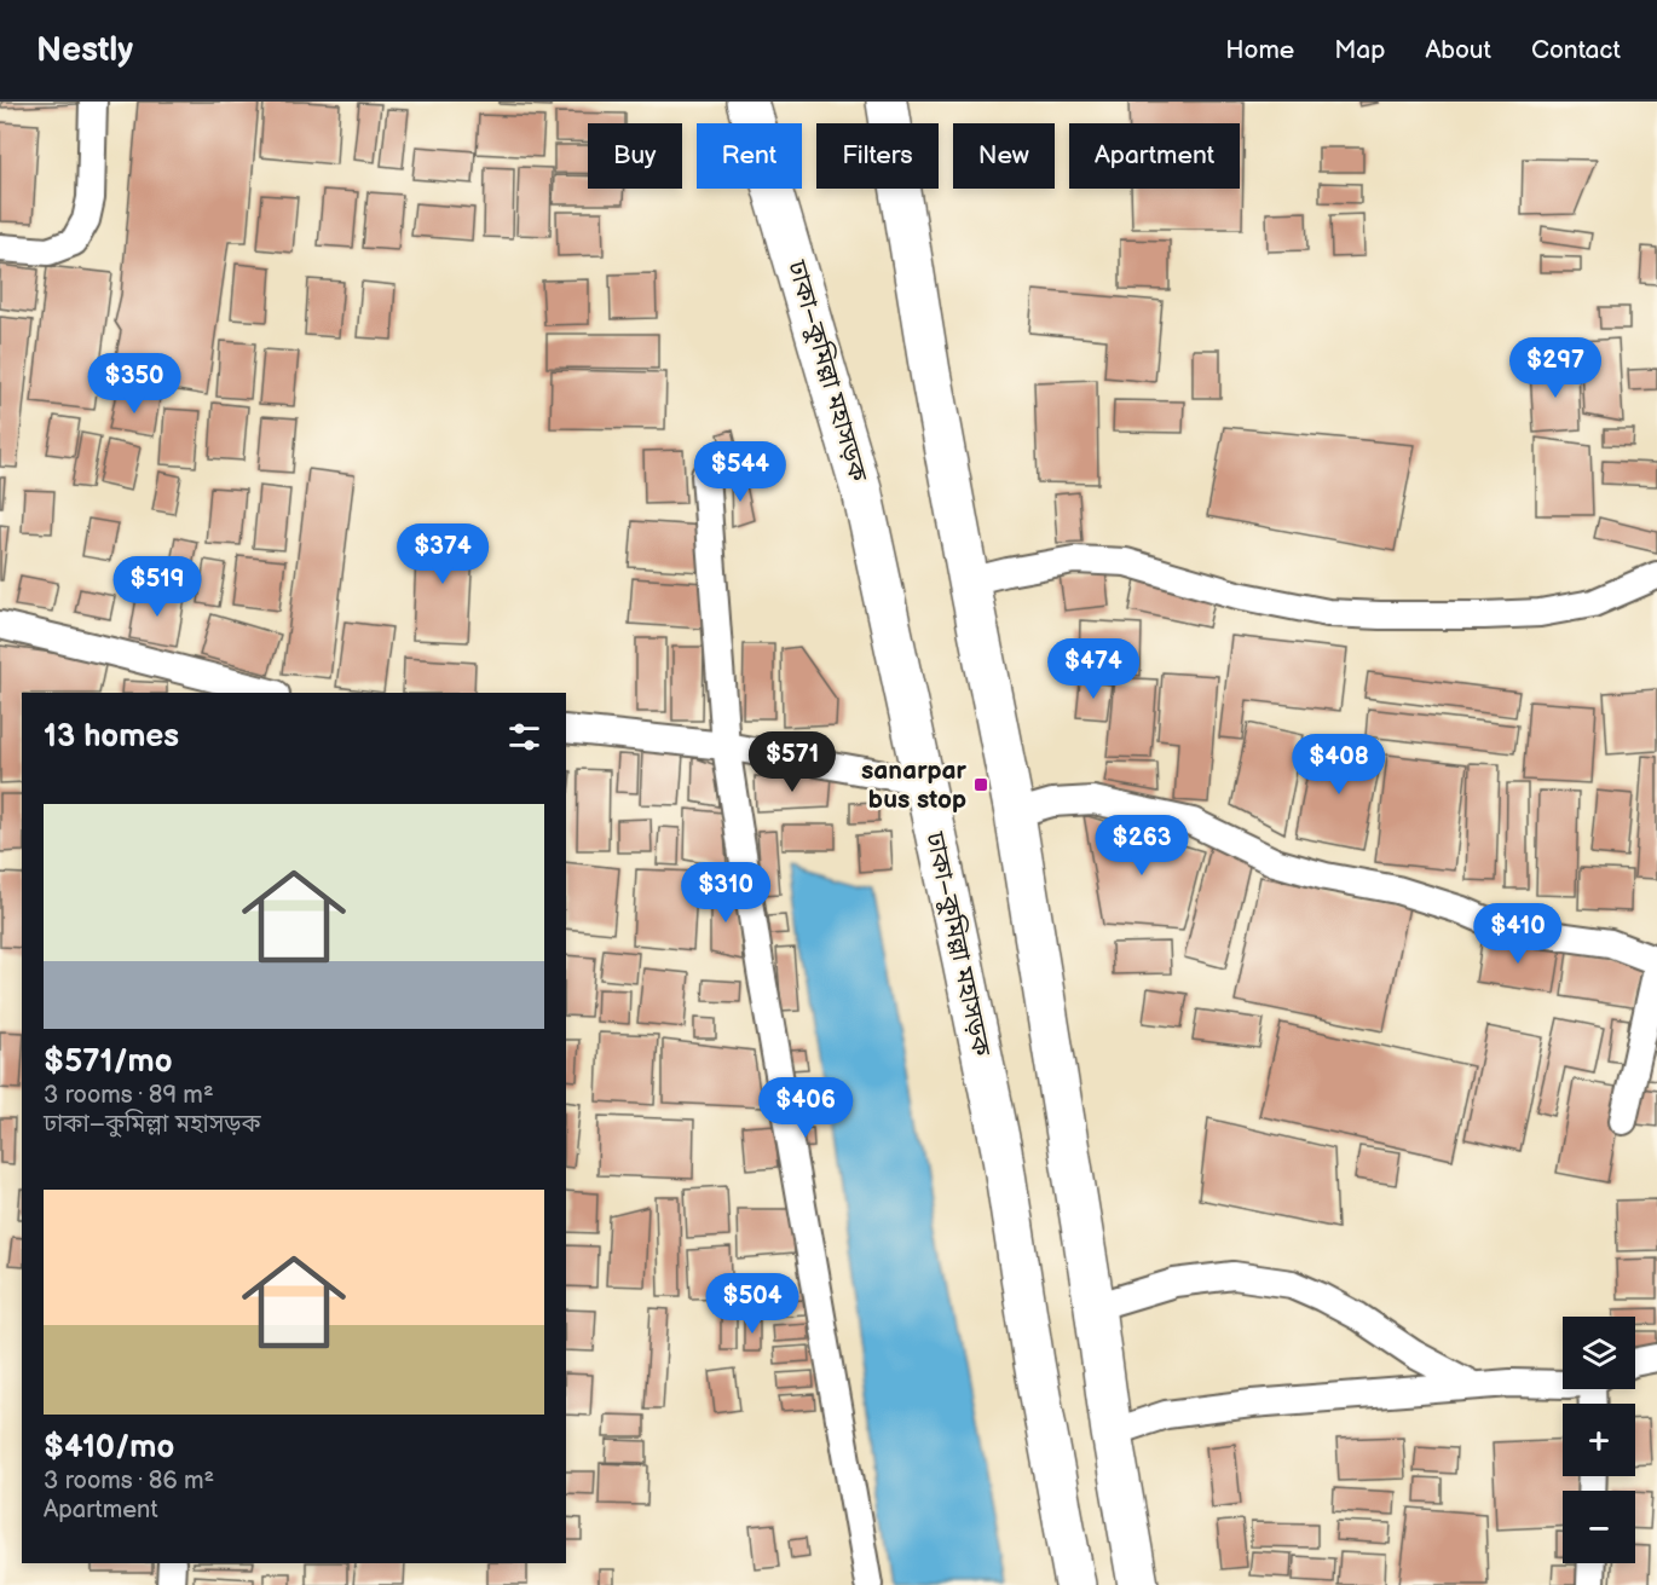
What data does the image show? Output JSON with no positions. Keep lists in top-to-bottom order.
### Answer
{
  "streets": {
    "highway": ["ঢাকা–কুমিল্লা মহাসড়ক"]
  },
  "places": {
    "transit": ["sanarpar bus stop"]
  },
  "page": {
    "header": "Nestly",
    "nav": [
      "Home",
      "Map",
      "About",
      "Contact"
    ],
    "chip": [
      "Buy",
      "Rent",
      "Filters",
      "New",
      "Apartment"
    ],
    "price": [
      "$297",
      "$350",
      "$544",
      "$374",
      "$519",
      "$474",
      "$571",
      "$408",
      "$263",
      "$310",
      "$410",
      "$406",
      "$504"
    ],
    "heading": "13 homes",
    "list": [
      {
        "name": "$571/mo",
        "note": "3 rooms · 89 m² · ঢাকা–কুমিল্লা মহাসড়ক"
      },
      {
        "name": "$410/mo",
        "note": "3 rooms · 86 m² · Apartment"
      }
    ],
    "map_buttons": ["+", "−"]
  }
}
